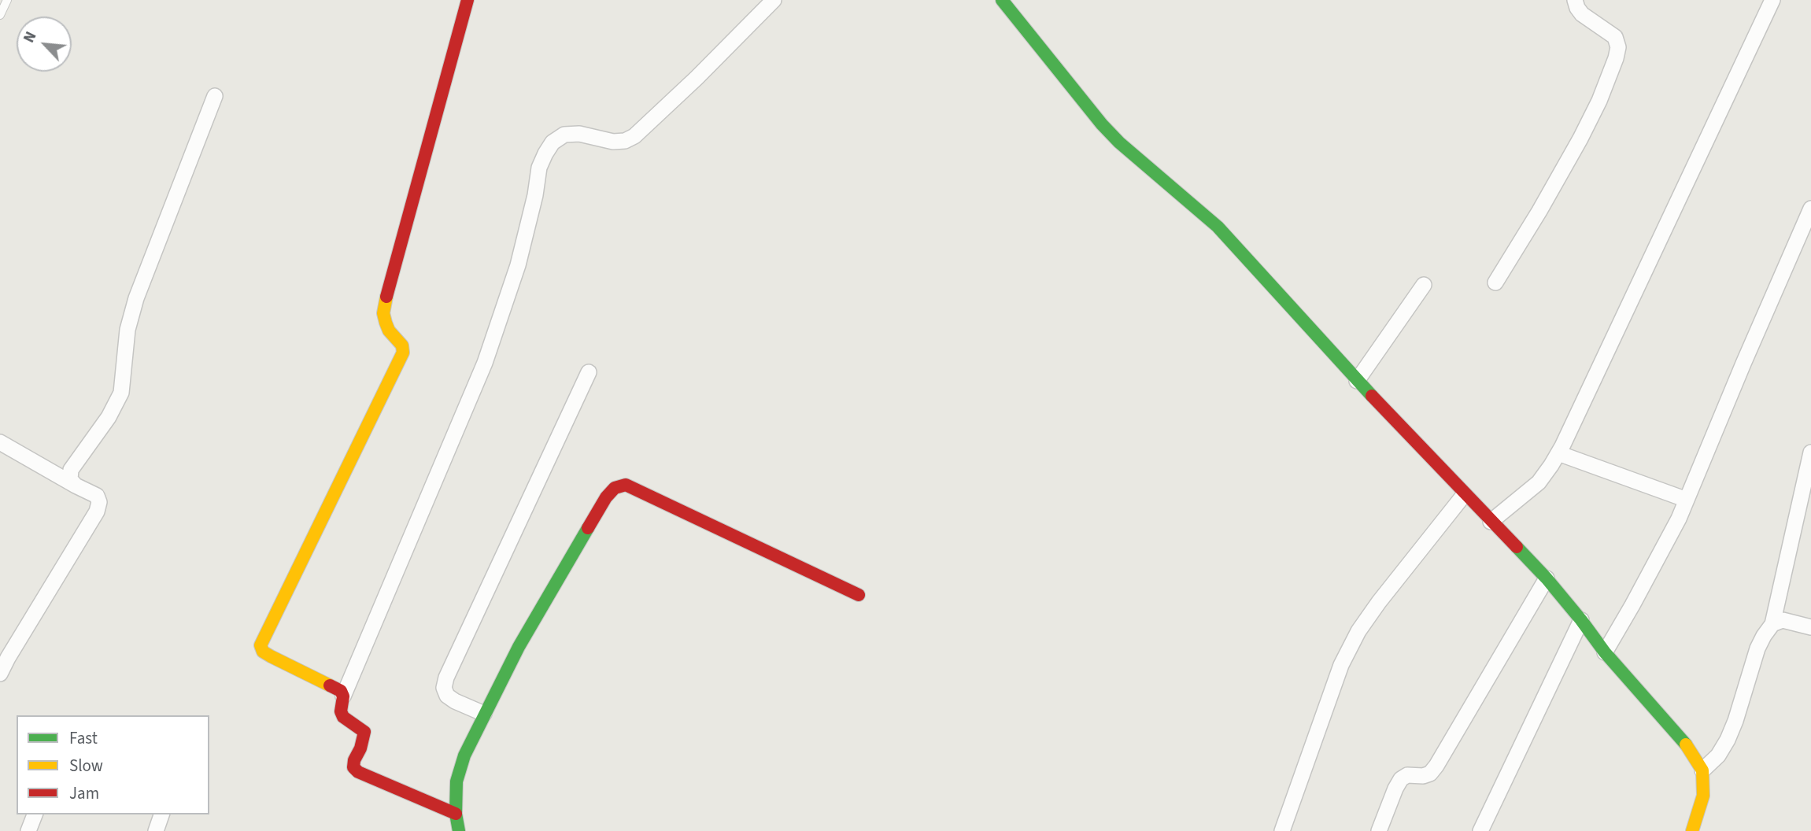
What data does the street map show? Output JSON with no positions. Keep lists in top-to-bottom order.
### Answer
{
  "legend": ["Fast", "Slow", "Jam"],
  "north": "top left"
}
